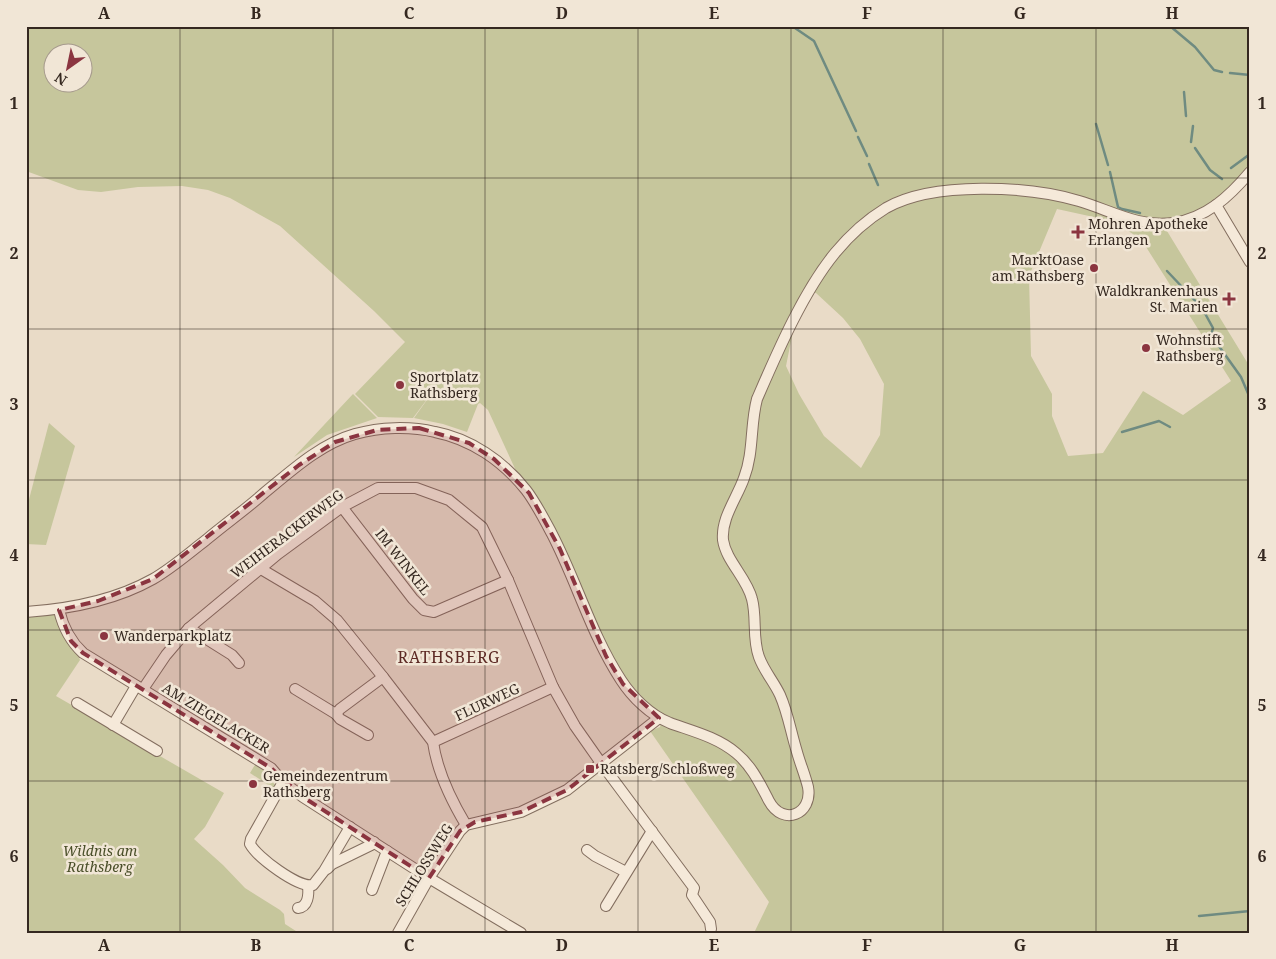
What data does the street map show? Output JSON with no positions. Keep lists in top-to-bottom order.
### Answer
{
  "streets": {
    "street": [
      "WEIHERACKERWEG",
      "IM WINKEL",
      "FLURWEG",
      "AM ZIEGELACKER",
      "SCHLOSSWEG"
    ]
  },
  "crossings": [
    ["WEIHERACKERWEG", "IM WINKEL"],
    ["WEIHERACKERWEG", "FLURWEG"],
    ["WEIHERACKERWEG", "AM ZIEGELACKER"],
    ["WEIHERACKERWEG", "SCHLOSSWEG"],
    ["AM ZIEGELACKER", "SCHLOSSWEG"]
  ],
  "districts": ["RATHSBERG"],
  "parks": ["Wildnis am Rathsberg"],
  "places": {
    "health": ["Mohren Apotheke Erlangen", "Waldkrankenhaus St. Marien"],
    "other": [
      "MarktOase am Rathsberg",
      "Wohnstift Rathsberg",
      "Sportplatz Rathsberg",
      "Wanderparkplatz",
      "Gemeindezentrum Rathsberg"
    ],
    "transit": ["Ratsberg/Schloßweg"]
  },
  "north": "bottom left",
  "grid": {
    "columns": [
      "A",
      "B",
      "C",
      "D",
      "E",
      "F",
      "G",
      "H"
    ],
    "rows": [
      "1",
      "2",
      "3",
      "4",
      "5",
      "6"
    ]
  }
}
